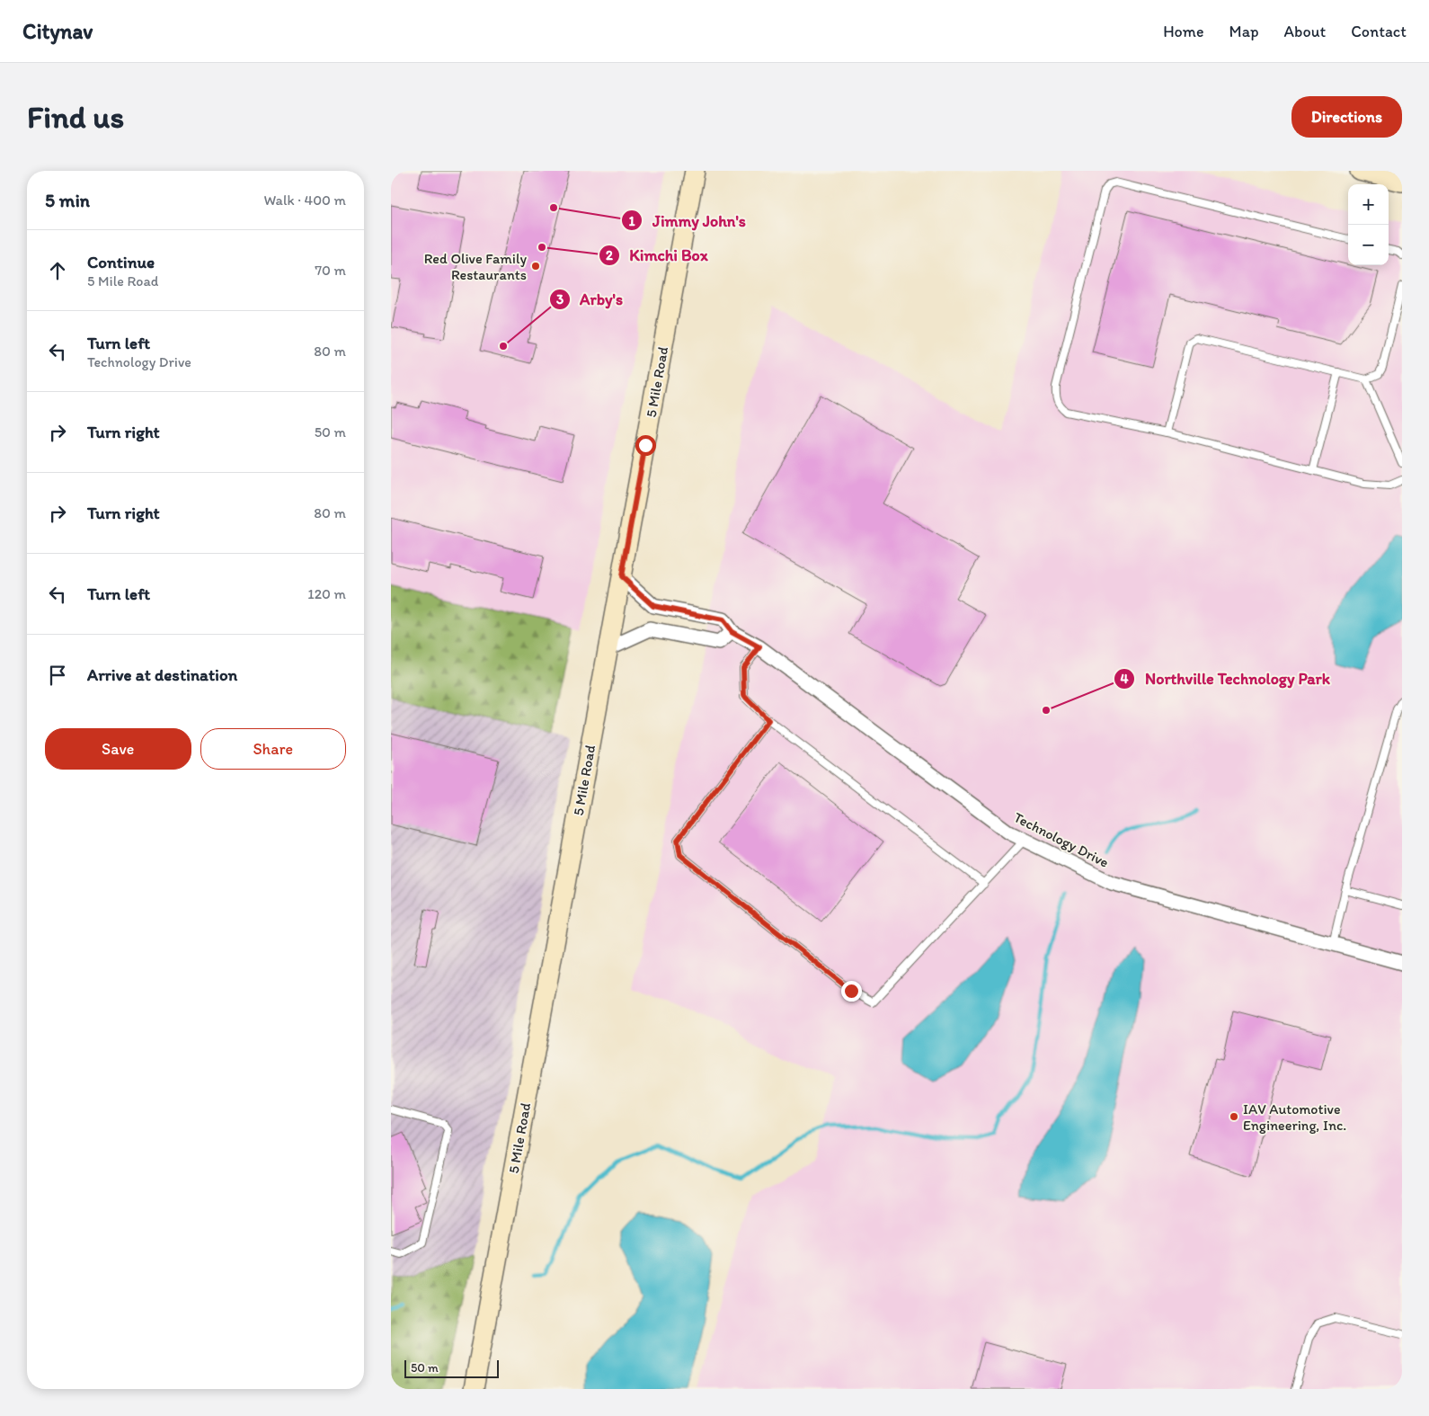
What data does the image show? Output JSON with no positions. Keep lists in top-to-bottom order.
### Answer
{
  "streets": {
    "street": ["5 Mile Road", "Technology Drive"]
  },
  "crossings": [
    ["5 Mile Road", "Technology Drive"]
  ],
  "places": [
    "Jimmy John's",
    "Kimchi Box",
    "Red Olive Family Restaurants",
    "Arby's",
    "Northville Technology Park",
    "IAV Automotive Engineering, Inc."
  ],
  "scale_bar": "50 m",
  "page": {
    "header": "Citynav",
    "nav": [
      "Home",
      "Map",
      "About",
      "Contact"
    ],
    "buttons": [
      "Directions",
      ["Save", "Share"]
    ],
    "title": "Find us",
    "heading": ["5 min", "Walk · 400 m"],
    "map_buttons": ["+", "−"],
    "list": [
      ["Continue", "5 Mile Road", "70 m"],
      ["Turn left", "Technology Drive", "80 m"],
      ["Turn right", "50 m"],
      ["Turn right", "80 m"],
      ["Turn left", "120 m"],
      "Arrive at destination"
    ],
    "scale": "50 m"
  }
}
